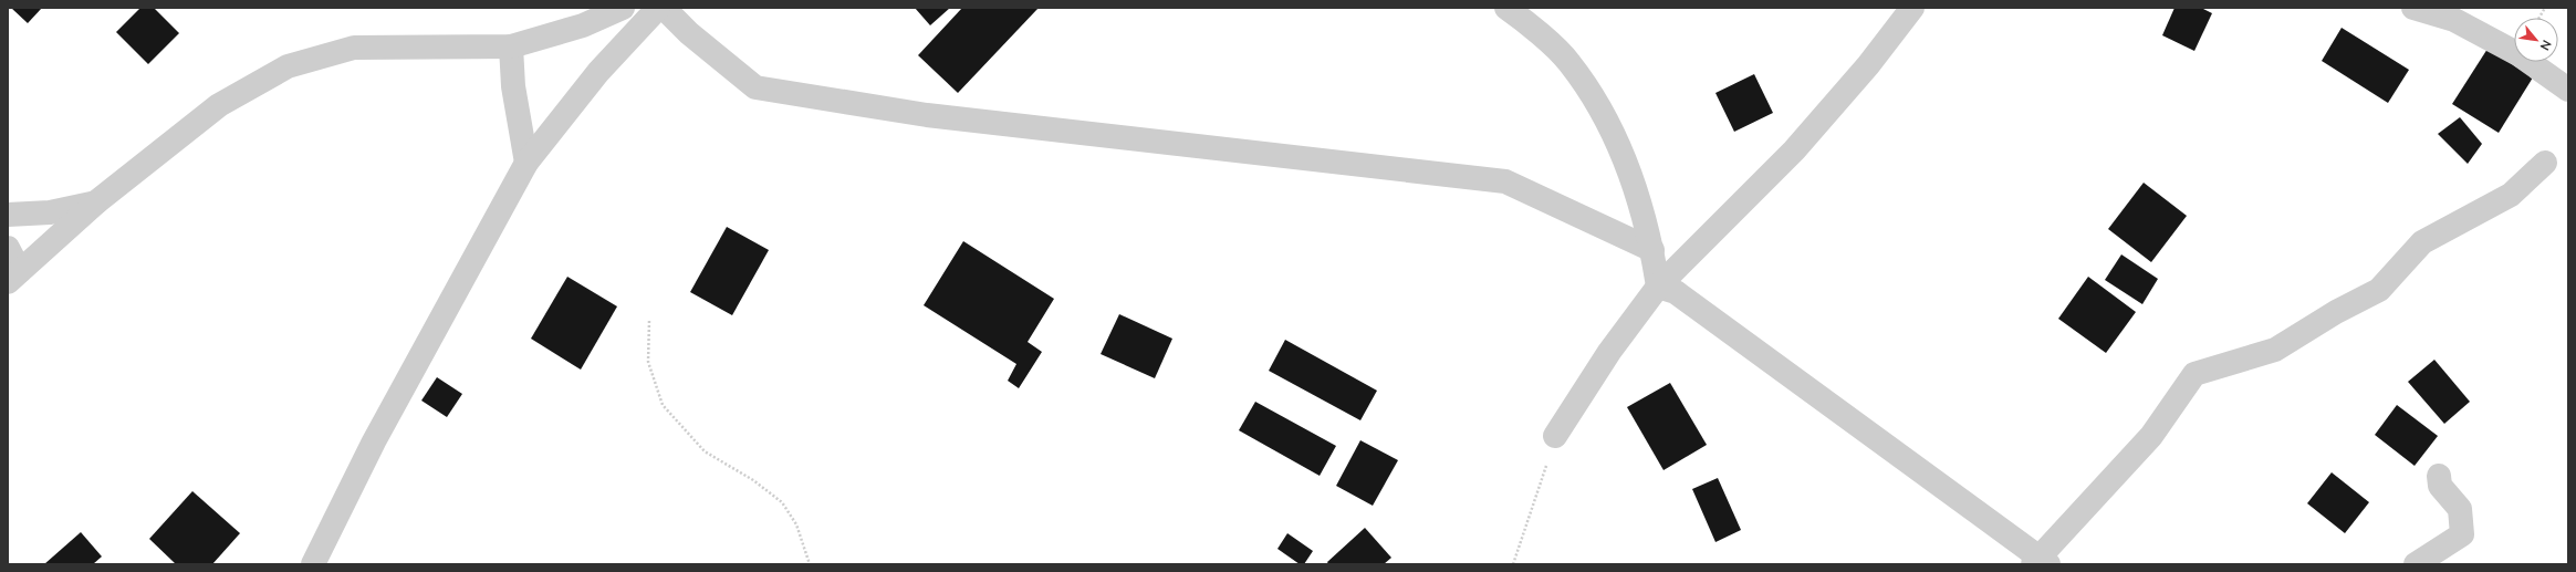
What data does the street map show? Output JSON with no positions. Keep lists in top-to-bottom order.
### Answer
{
  "north": "bottom right"
}
